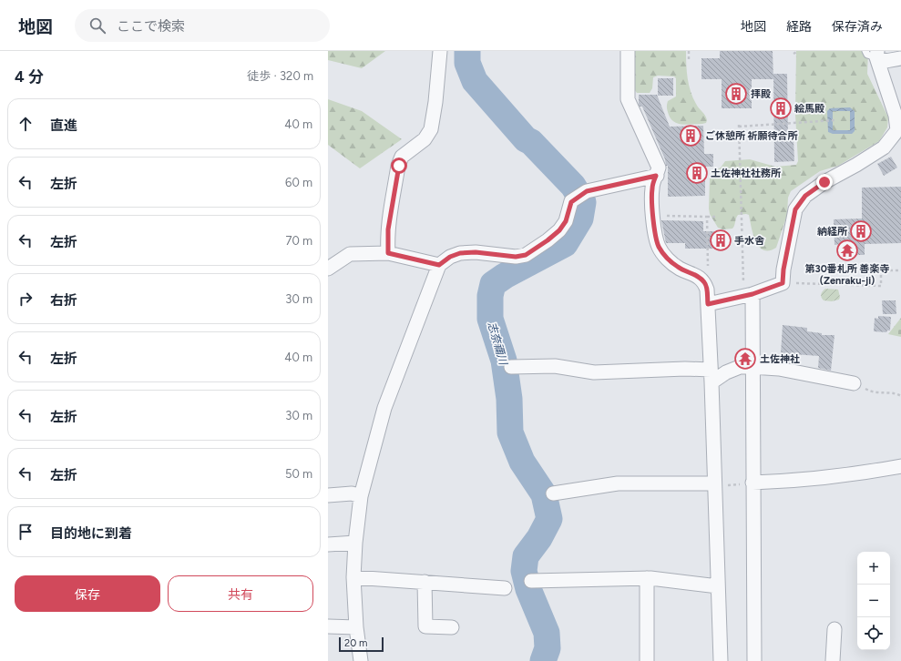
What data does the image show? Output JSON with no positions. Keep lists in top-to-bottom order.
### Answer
{
  "water": ["志奈禰川"],
  "places": {
    "building": [
      "拝殿",
      "絵馬殿",
      "ご休憩所 祈願待合所",
      "土佐神社社務所",
      "納経所",
      "手水舎"
    ],
    "temple": ["第30番札所 善楽寺 (Zenraku-ji)", "土佐神社"]
  },
  "scale_bar": "20 m",
  "page": {
    "header": "地図",
    "search": "ここで検索",
    "nav": ["地図", "経路", "保存済み"],
    "heading": ["4 分", "徒歩 · 320 m"],
    "list": [
      ["直進", "40 m"],
      ["左折", "60 m"],
      ["左折", "70 m"],
      ["右折", "30 m"],
      ["左折", "40 m"],
      ["左折", "30 m"],
      ["左折", "50 m"],
      "目的地に到着"
    ],
    "map_buttons": ["+", "−"],
    "buttons": ["保存", "共有"],
    "scale": "20 m"
  }
}
